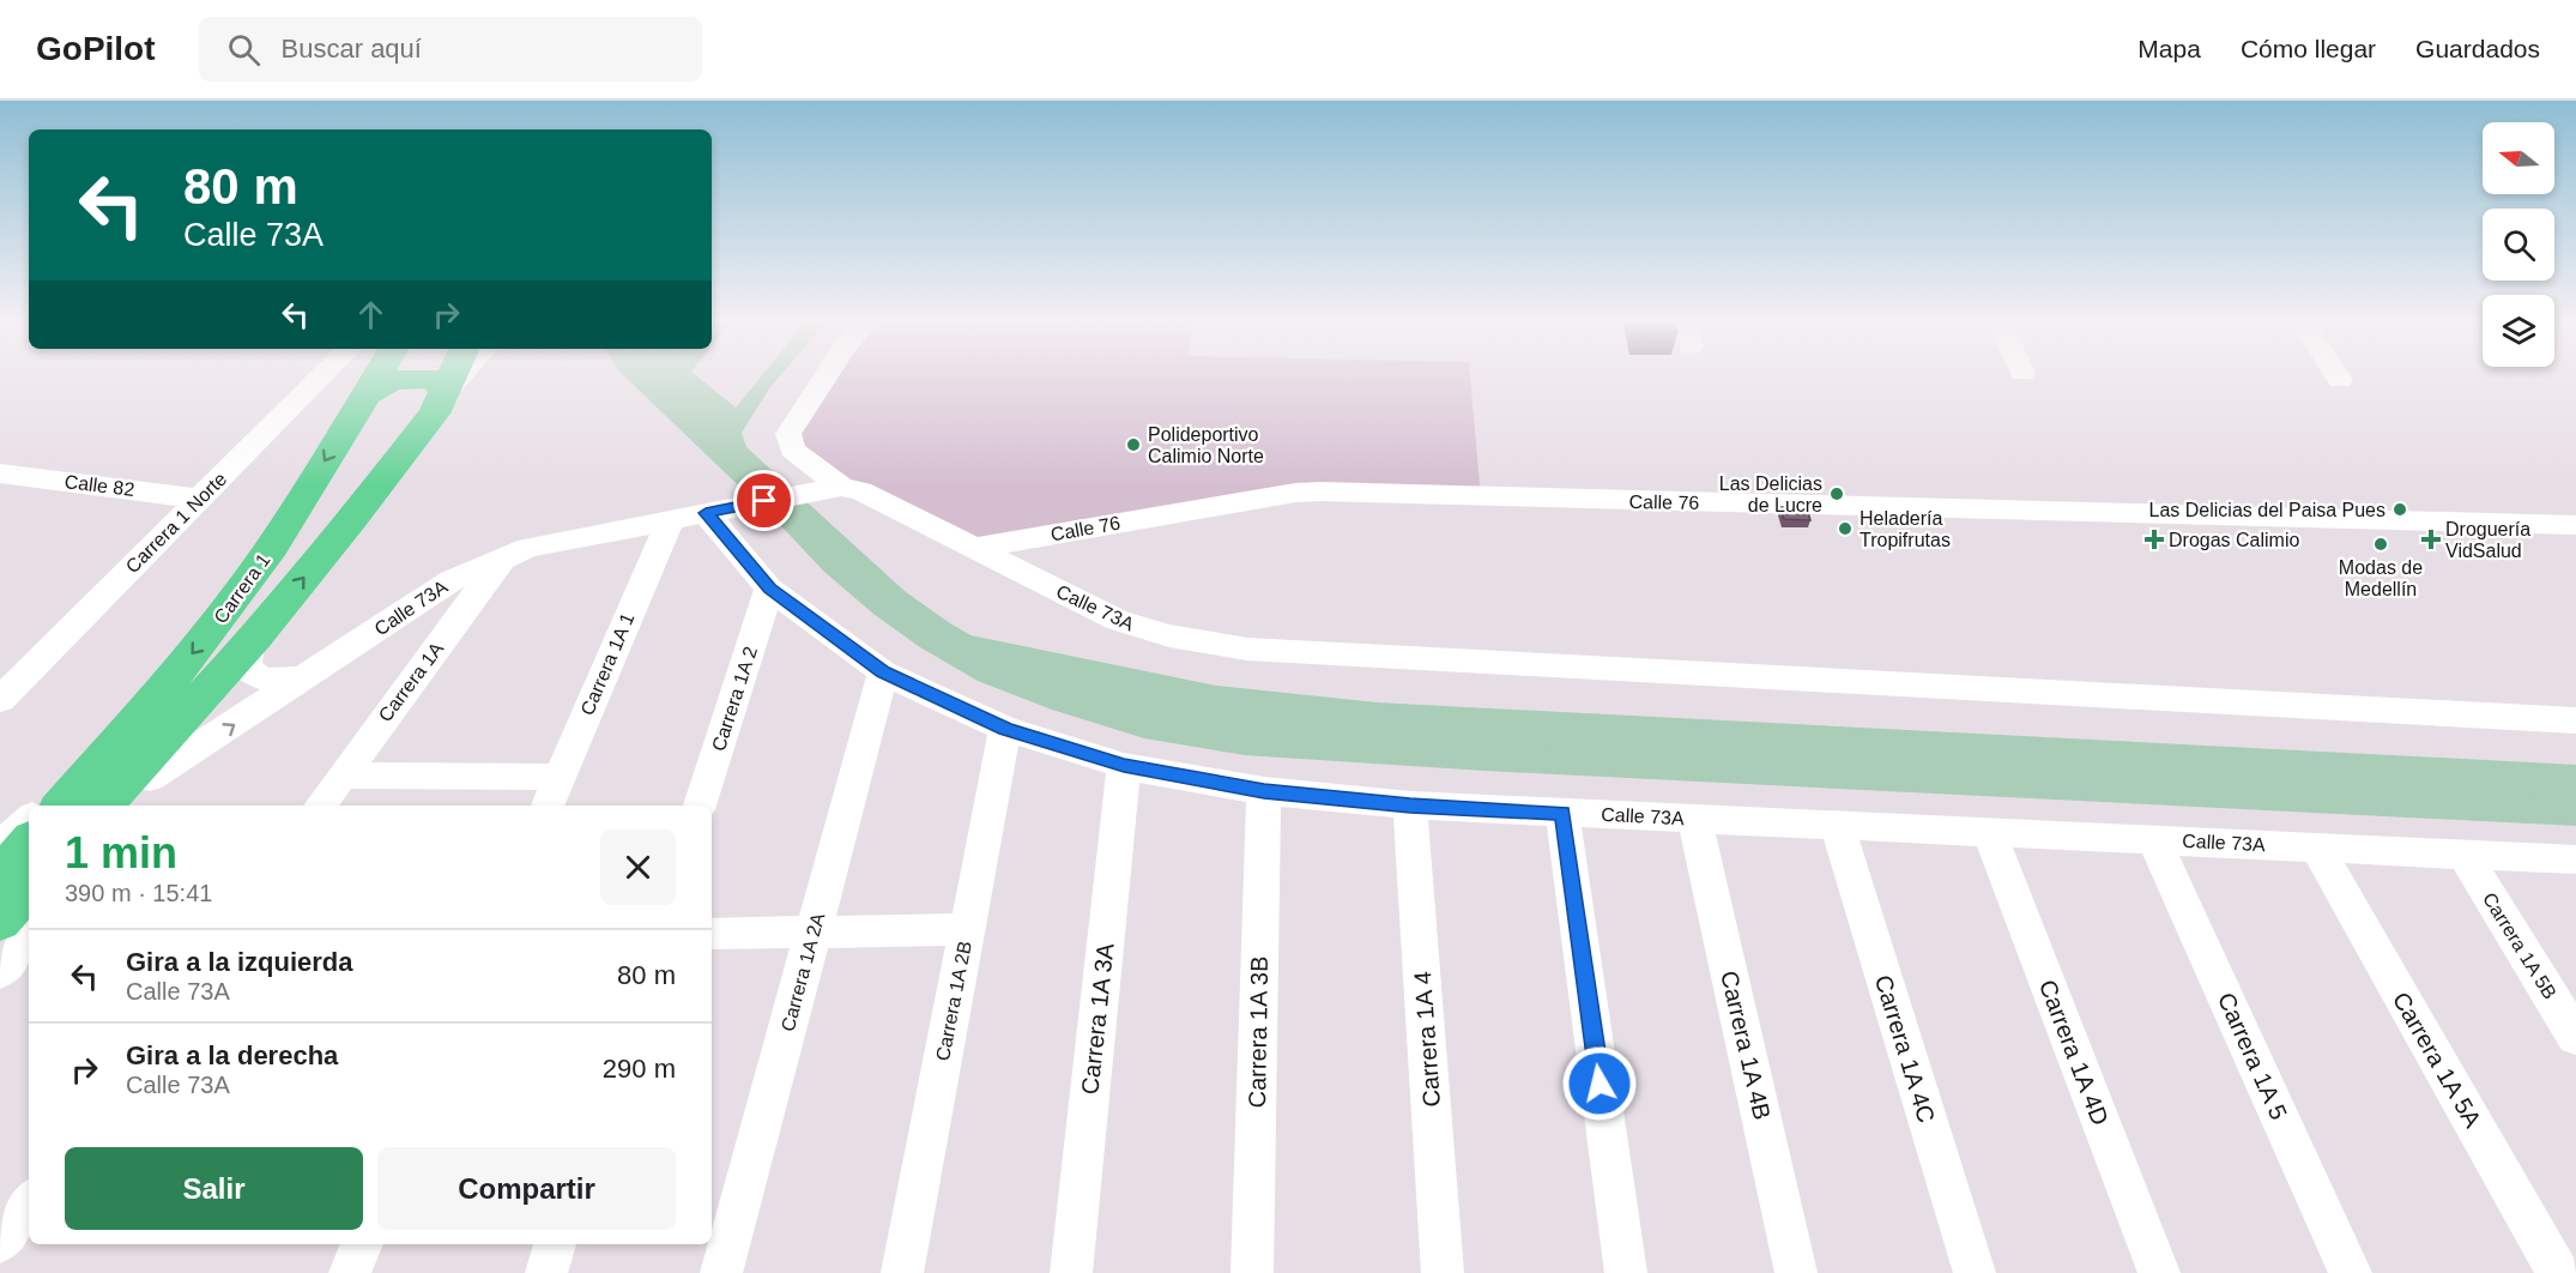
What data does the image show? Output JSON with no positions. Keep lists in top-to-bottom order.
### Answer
{
  "streets": {
    "highway": ["Carrera 1"],
    "street": [
      "Calle 82",
      "Calle 76",
      "Carrera 1 Norte",
      "Calle 73A",
      "Carrera 1A 1",
      "Carrera 1A",
      "Carrera 1A 2",
      "Carrera 1A 5B",
      "Carrera 1A 2A",
      "Carrera 1A 2B",
      "Carrera 1A 3A",
      "Carrera 1A 3B",
      "Carrera 1A 4",
      "Carrera 1A 4B",
      "Carrera 1A 4C",
      "Carrera 1A 4D",
      "Carrera 1A 5",
      "Carrera 1A 5A"
    ]
  },
  "crossings": [
    ["Calle 82", "Carrera 1 Norte"],
    ["Calle 76", "Calle 73A"],
    ["Calle 73A", "Carrera 1A 1"],
    ["Calle 73A", "Carrera 1A"],
    ["Calle 73A", "Carrera 1A 2"],
    ["Calle 73A", "Carrera 1A 5B"],
    ["Calle 73A", "Carrera 1A 2A"],
    ["Calle 73A", "Carrera 1A 2B"],
    ["Calle 73A", "Carrera 1A 3A"],
    ["Calle 73A", "Carrera 1A 3B"],
    ["Calle 73A", "Carrera 1A 4"],
    ["Calle 73A", "Carrera 1A 4B"],
    ["Calle 73A", "Carrera 1A 4C"],
    ["Calle 73A", "Carrera 1A 4D"],
    ["Calle 73A", "Carrera 1A 5"],
    ["Calle 73A", "Carrera 1A 5A"]
  ],
  "places": {
    "other": [
      "Polideportivo Calimio Norte",
      "Las Delicias de Lucre",
      "Las Delicias del Paisa Pues",
      "Heladería Tropifrutas",
      "Modas de Medellín"
    ],
    "health": ["Drogas Calimio", "Droguería VidSalud"]
  },
  "north": "left",
  "page": {
    "header": "GoPilot",
    "search": "Buscar aquí",
    "nav": ["Mapa", "Cómo llegar", "Guardados"],
    "turn": ["80 m", "Calle 73A"],
    "heading": ["1 min", "390 m · 15:41"],
    "list": [
      {
        "name": "Gira a la izquierda",
        "note": "Calle 73A",
        "value": "80 m"
      },
      {
        "name": "Gira a la derecha",
        "note": "Calle 73A",
        "value": "290 m"
      }
    ],
    "buttons": ["Salir", "Compartir"]
  }
}
